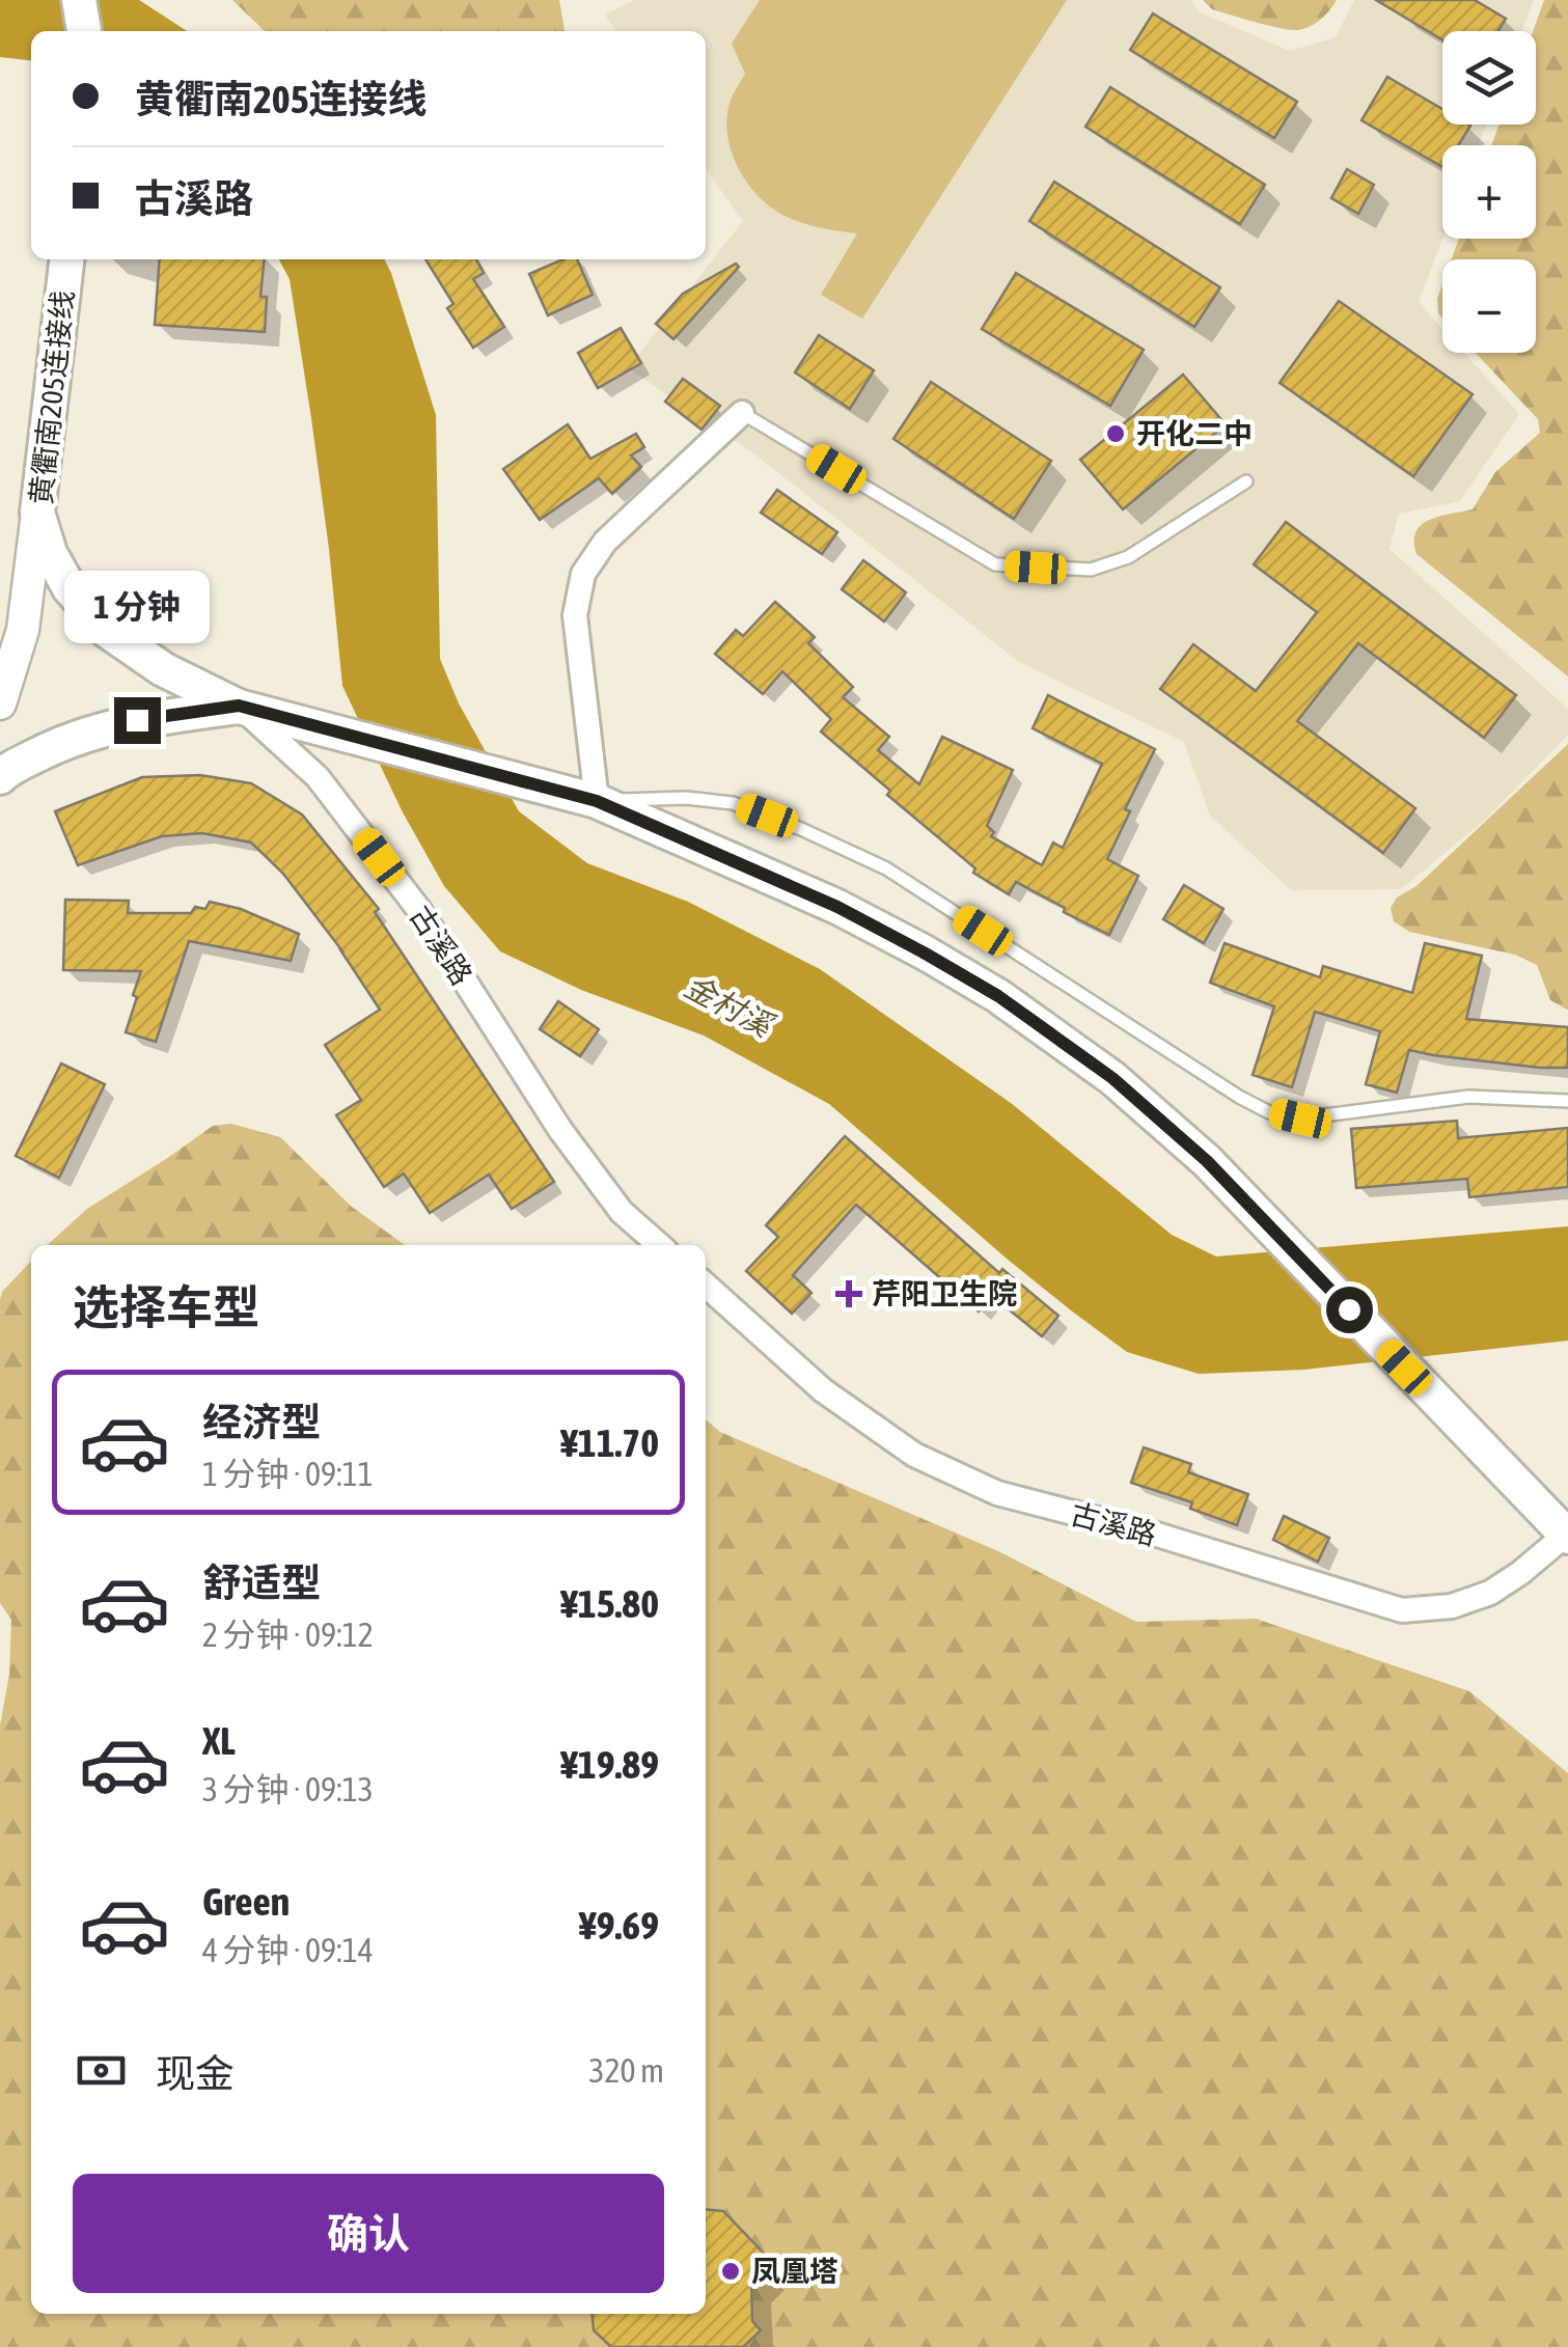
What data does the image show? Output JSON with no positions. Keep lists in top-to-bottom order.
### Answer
{
  "streets": {
    "main road": ["黄衢南205连接线"],
    "street": ["古溪路"]
  },
  "crossings": [
    ["黄衢南205连接线", "古溪路"]
  ],
  "water": ["金村溪"],
  "places": {
    "other": ["开化二中", "凤凰塔"],
    "health": ["芹阳卫生院"]
  },
  "page": {
    "map_buttons": ["+", "−"],
    "banner": ["黄衢南205连接线", "古溪路"],
    "bubble": "1 分钟",
    "heading": "选择车型",
    "list": [
      {
        "name": "经济型",
        "note": "1 分钟 · 09:11",
        "value": "¥11.70"
      },
      {
        "name": "舒适型",
        "note": "2 分钟 · 09:12",
        "value": "¥15.80"
      },
      {
        "name": "XL",
        "note": "3 分钟 · 09:13",
        "value": "¥19.89"
      },
      {
        "name": "Green",
        "note": "4 分钟 · 09:14",
        "value": "¥9.69"
      }
    ],
    "pay": ["现金", "320 m"],
    "buttons": "确认"
  }
}
